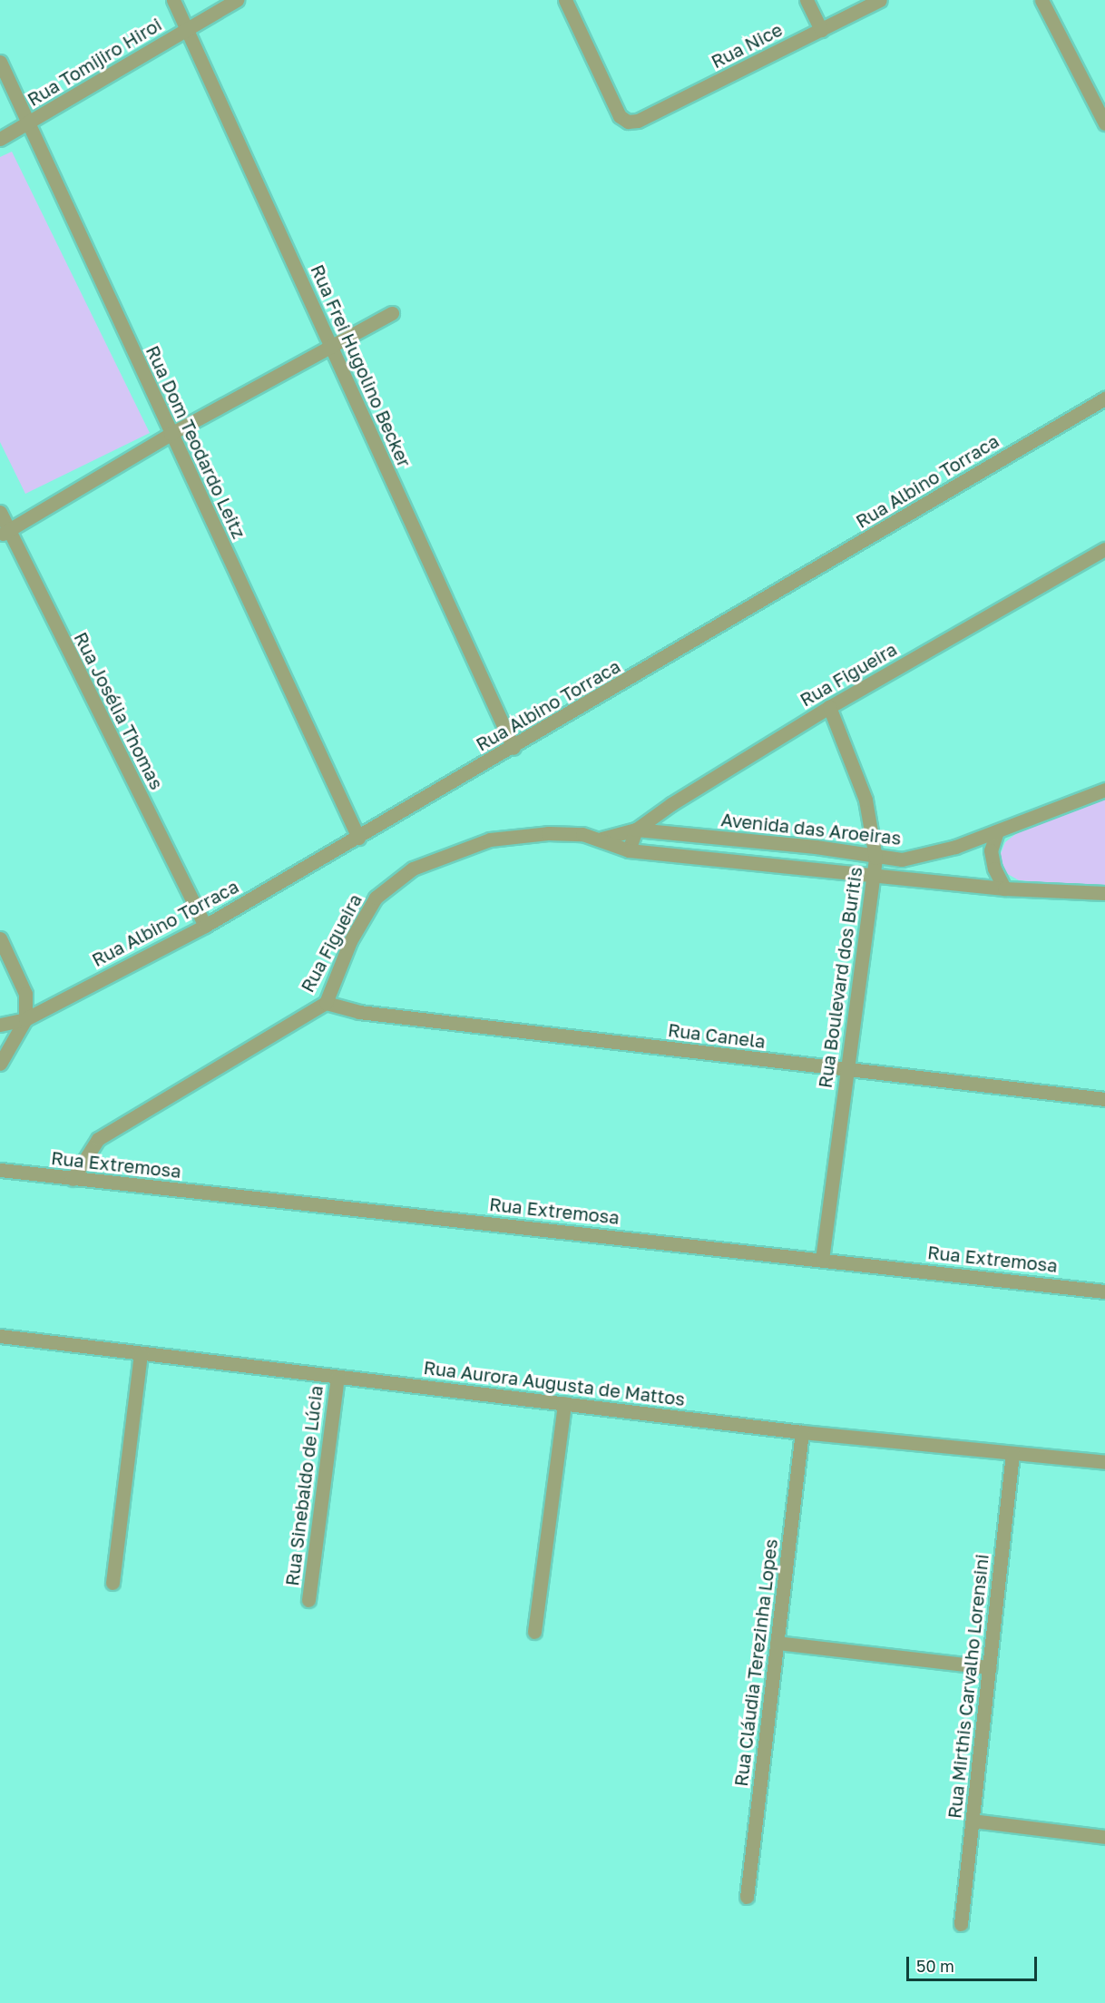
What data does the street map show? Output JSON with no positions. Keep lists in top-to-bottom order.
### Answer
{
  "streets": {
    "street": [
      "Rua Nice",
      "Rua Tomijiro Hiroi",
      "Rua Frei Hugolino Becker",
      "Rua Dom Teodardo Leitz",
      "Rua Albino Torraca",
      "Rua Figueira",
      "Rua Josélia Thomas",
      "Avenida das Aroeiras",
      "Rua Boulevard dos Buritis",
      "Rua Canela",
      "Rua Extremosa",
      "Rua Aurora Augusta de Mattos",
      "Rua Sinebaldo de Lúcia",
      "Rua Cláudia Terezinha Lopes",
      "Rua Mirthis Carvalho Lorensini"
    ]
  },
  "crossings": [
    ["Rua Tomijiro Hiroi", "Rua Frei Hugolino Becker"],
    ["Rua Tomijiro Hiroi", "Rua Dom Teodardo Leitz"],
    ["Rua Frei Hugolino Becker", "Rua Albino Torraca"],
    ["Rua Dom Teodardo Leitz", "Rua Albino Torraca"],
    ["Rua Albino Torraca", "Rua Josélia Thomas"],
    ["Rua Figueira", "Avenida das Aroeiras"],
    ["Rua Figueira", "Rua Boulevard dos Buritis"],
    ["Rua Figueira", "Rua Canela"],
    ["Rua Figueira", "Rua Extremosa"],
    ["Avenida das Aroeiras", "Rua Boulevard dos Buritis"],
    ["Rua Boulevard dos Buritis", "Rua Canela"],
    ["Rua Boulevard dos Buritis", "Rua Extremosa"],
    ["Rua Aurora Augusta de Mattos", "Rua Sinebaldo de Lúcia"],
    ["Rua Aurora Augusta de Mattos", "Rua Cláudia Terezinha Lopes"],
    ["Rua Aurora Augusta de Mattos", "Rua Mirthis Carvalho Lorensini"]
  ],
  "scale_bar": "50 m"
}
